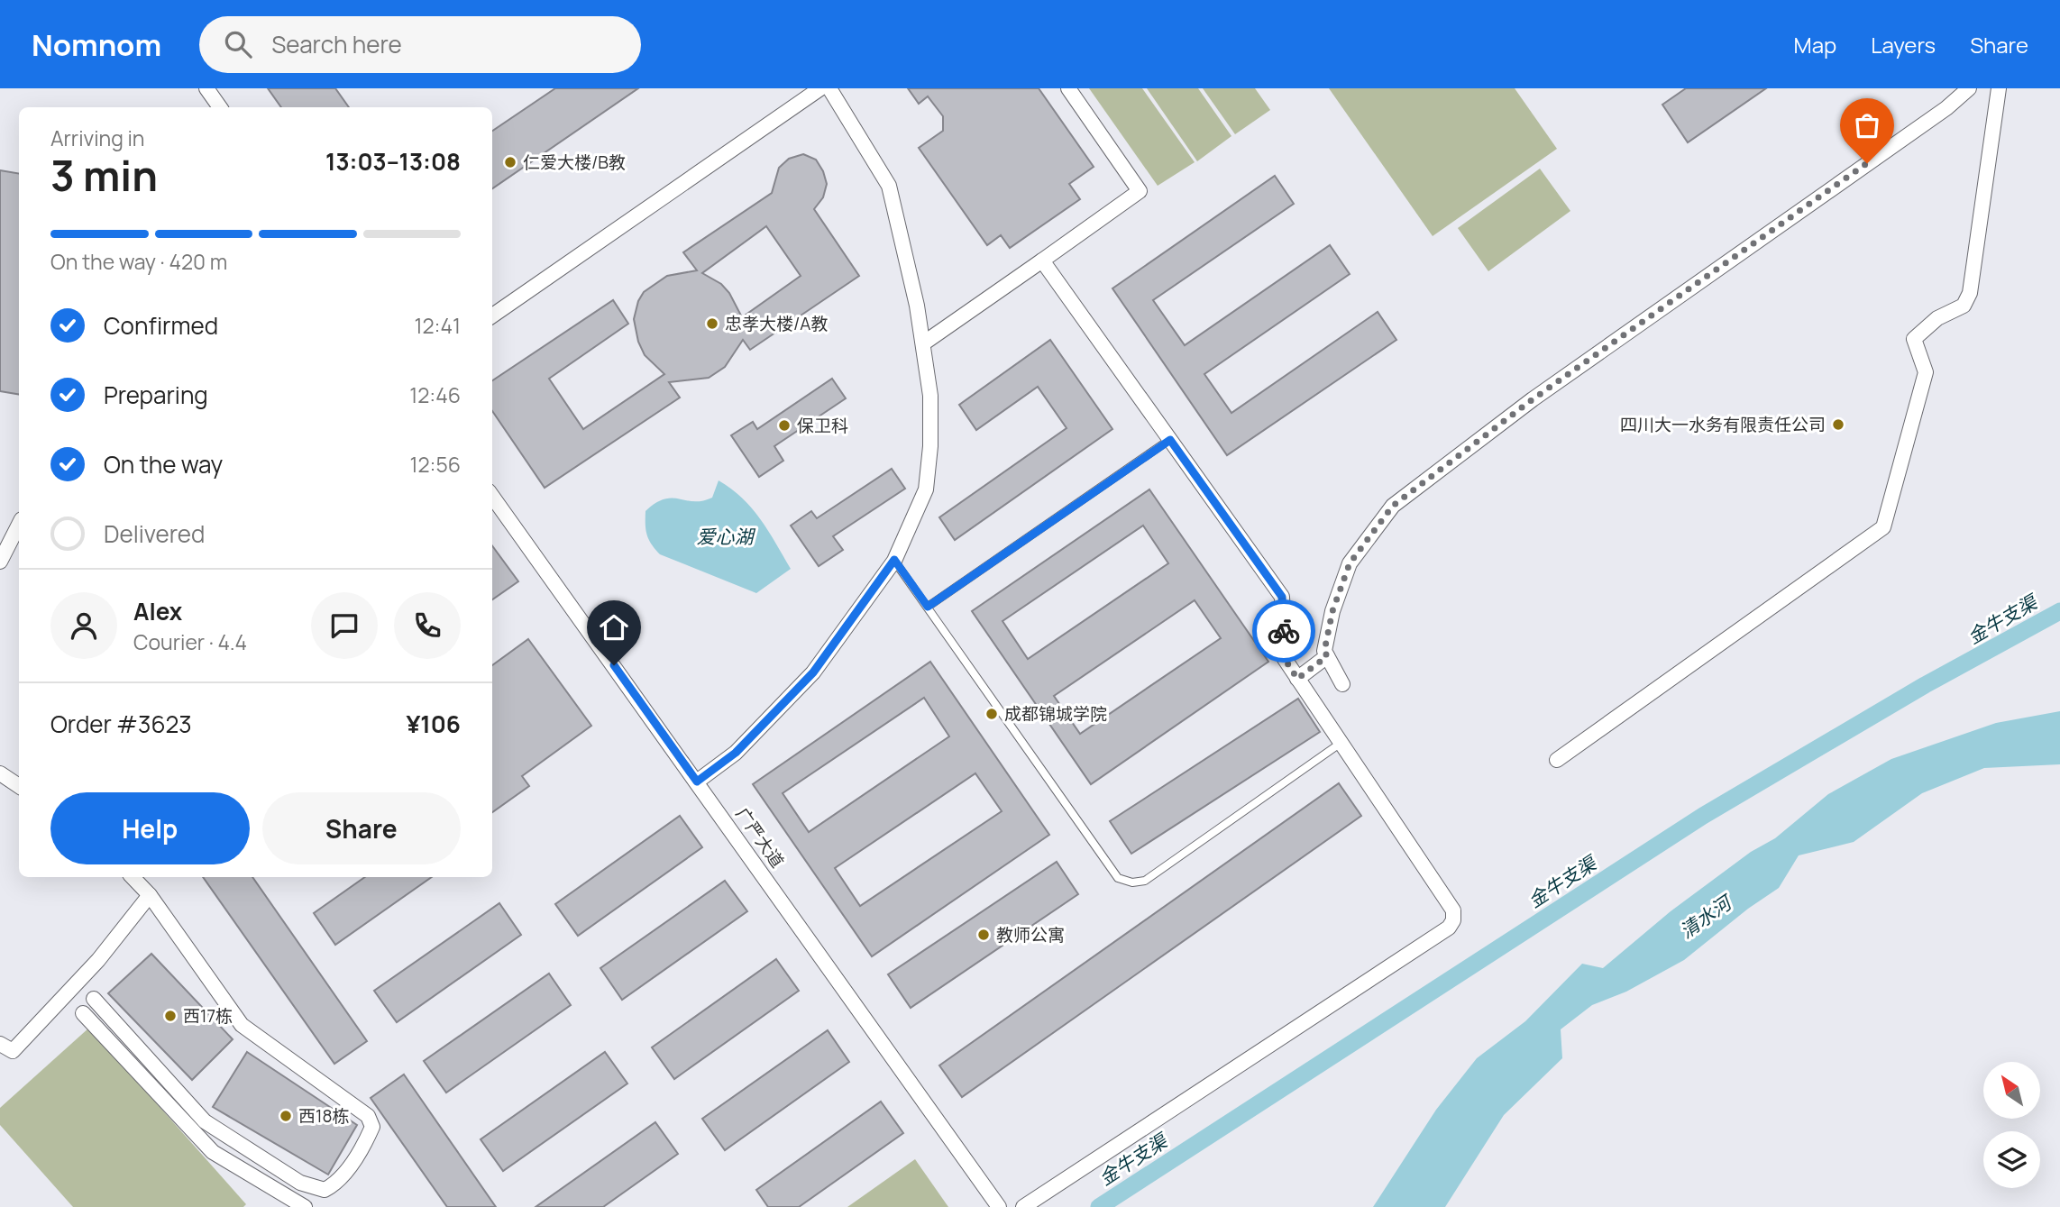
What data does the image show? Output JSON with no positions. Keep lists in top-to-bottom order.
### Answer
{
  "streets": {
    "street": ["广严大道"]
  },
  "water": ["爱心湖", "金牛支渠", "清水河"],
  "places": [
    "仁爱大楼/B教",
    "忠孝大楼/A教",
    "四川大一水务有限责任公司",
    "保卫科",
    "成都锦城学院",
    "教师公寓",
    "西17栋",
    "西18栋"
  ],
  "north": "top left",
  "page": {
    "header": "Nomnom",
    "search": "Search here",
    "nav": ["Map", "Layers", "Share"],
    "heading": ["3 min", "Arriving in", "13:03–13:08"],
    "panel": [
      "Alex",
      "Courier · 4.4",
      "Order #3623",
      "¥106"
    ],
    "bar": "On the way · 420 m",
    "list": [
      ["Confirmed", "12:41"],
      ["Preparing", "12:46"],
      ["On the way", "12:56"],
      "Delivered"
    ],
    "buttons": ["Help", "Share"]
  }
}
